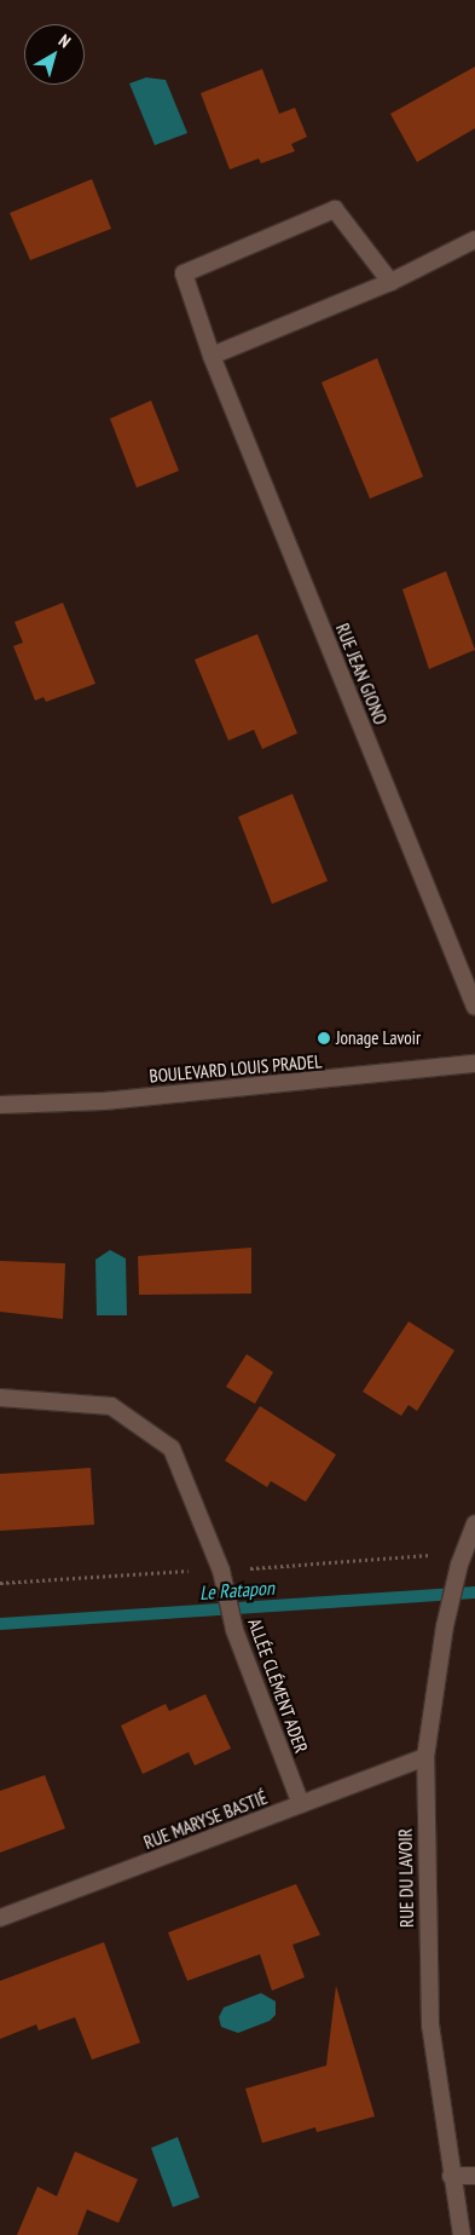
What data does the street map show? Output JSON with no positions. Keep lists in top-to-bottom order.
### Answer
{
  "streets": {
    "street": [
      "RUE JEAN GIONO",
      "BOULEVARD LOUIS PRADEL",
      "ALLÉE CLÉMENT ADER",
      "RUE MARYSE BASTIÉ",
      "RUE DU LAVOIR"
    ]
  },
  "crossings": [
    ["ALLÉE CLÉMENT ADER", "RUE MARYSE BASTIÉ"],
    ["RUE MARYSE BASTIÉ", "RUE DU LAVOIR"]
  ],
  "water": ["Le Ratapon"],
  "places": ["Jonage Lavoir"],
  "north": "top right"
}
